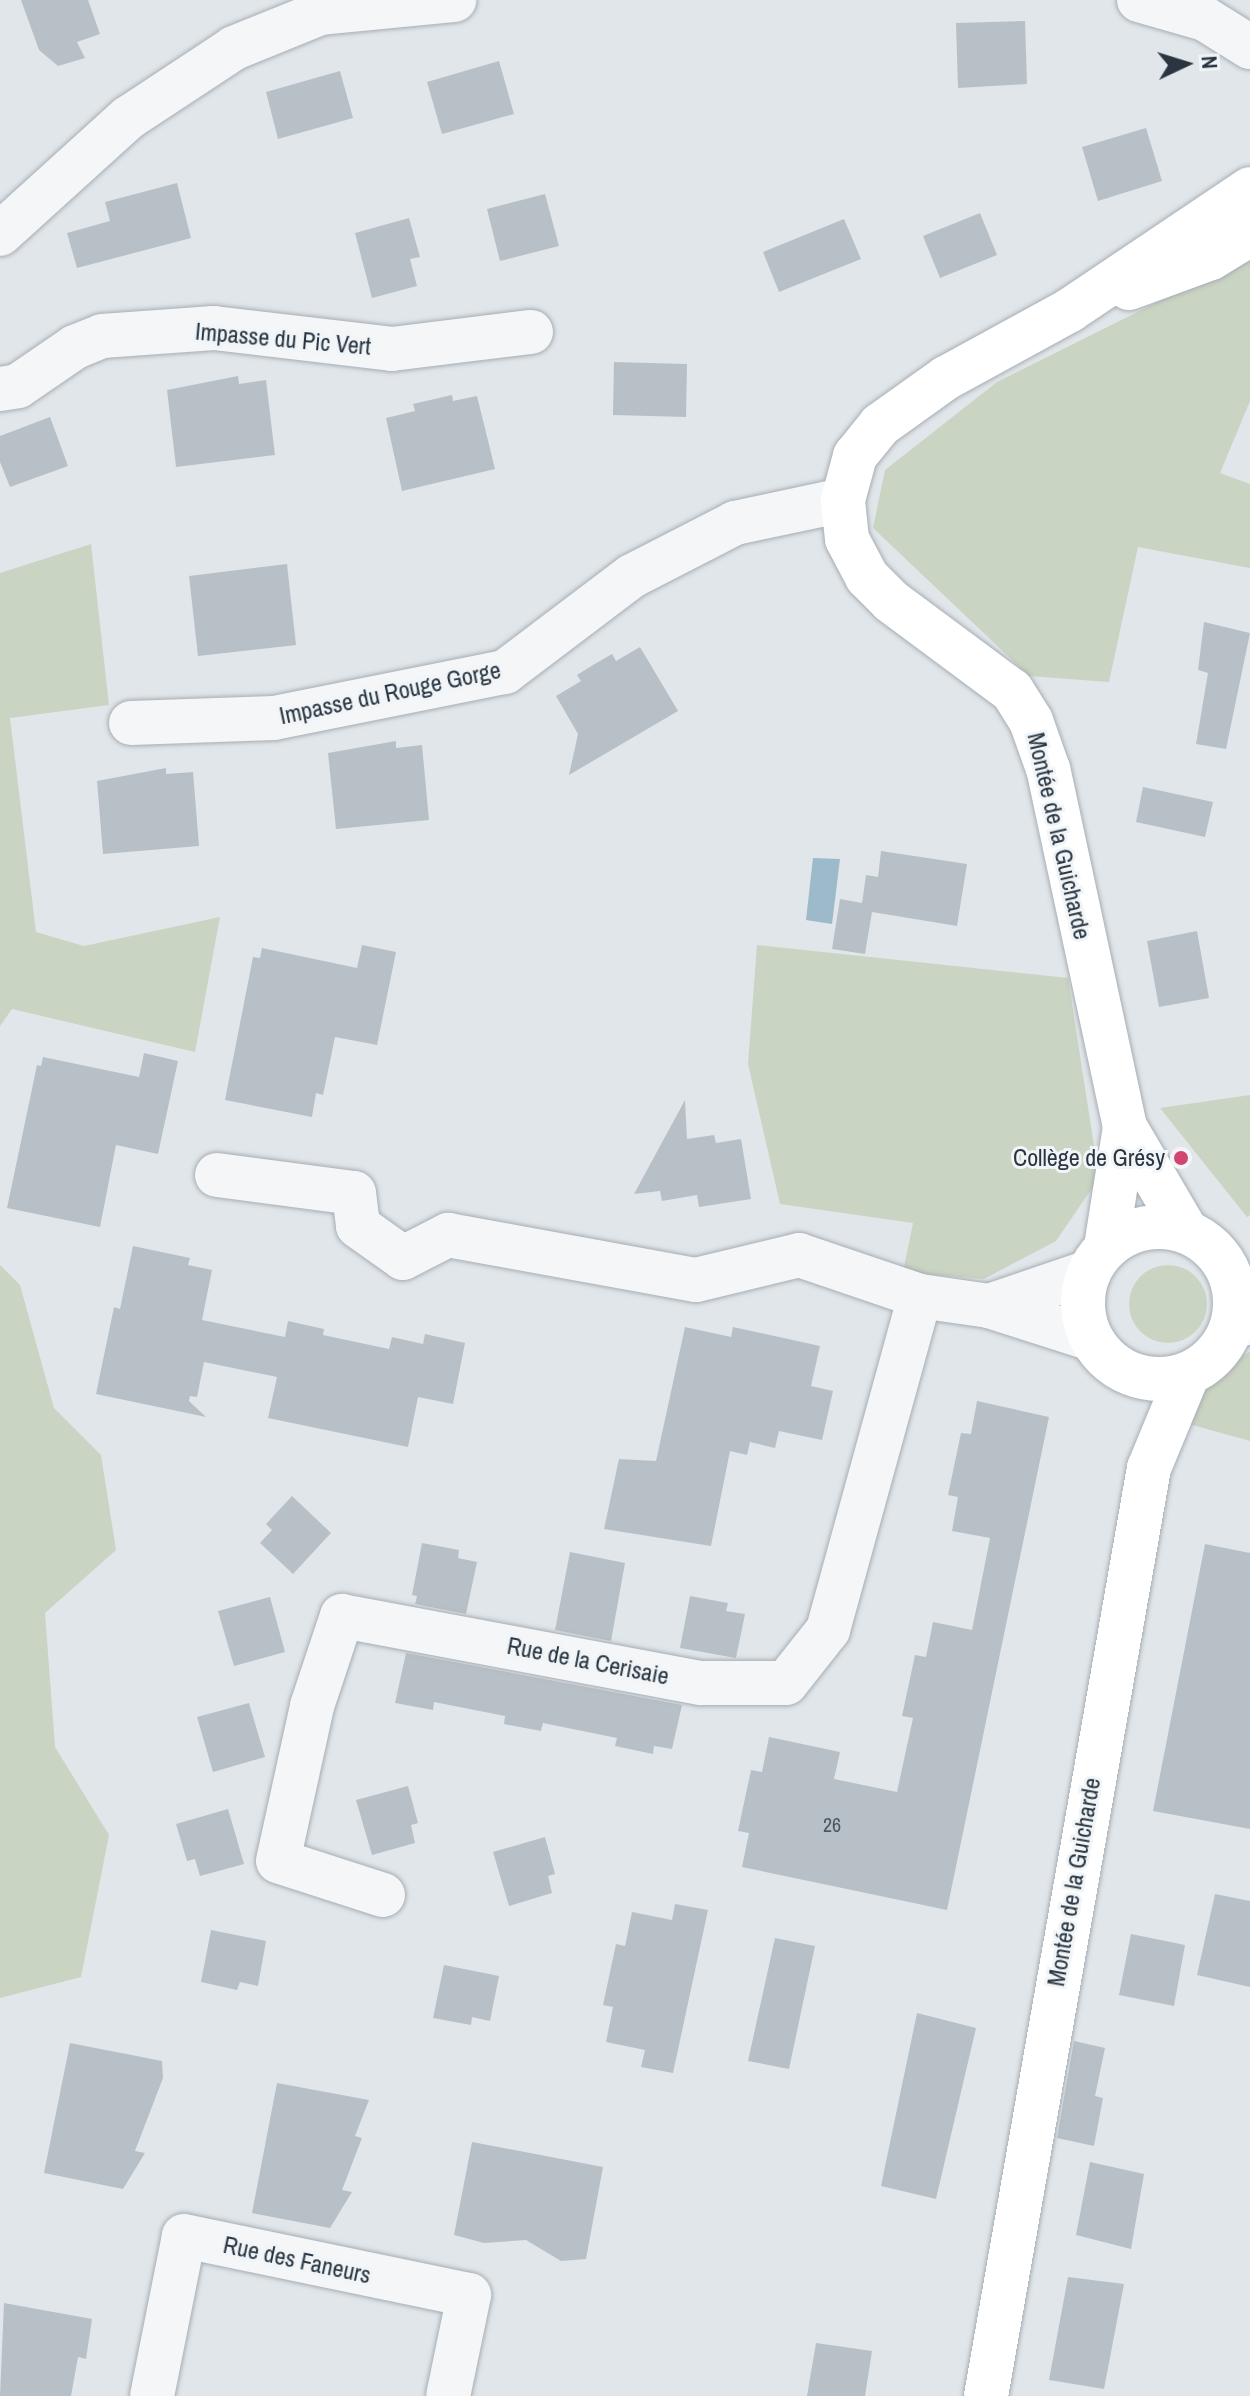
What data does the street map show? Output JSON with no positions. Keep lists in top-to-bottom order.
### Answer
{
  "streets": {
    "main road": ["Montée de la Guicharde"],
    "street": [
      "Impasse du Pic Vert",
      "Impasse du Rouge Gorge",
      "Rue de la Cerisaie",
      "Rue des Faneurs"
    ]
  },
  "crossings": [
    ["Impasse du Rouge Gorge", "Montée de la Guicharde"]
  ],
  "places": ["Collège de Grésy"],
  "house_numbers": ["26"],
  "north": "right"
}
